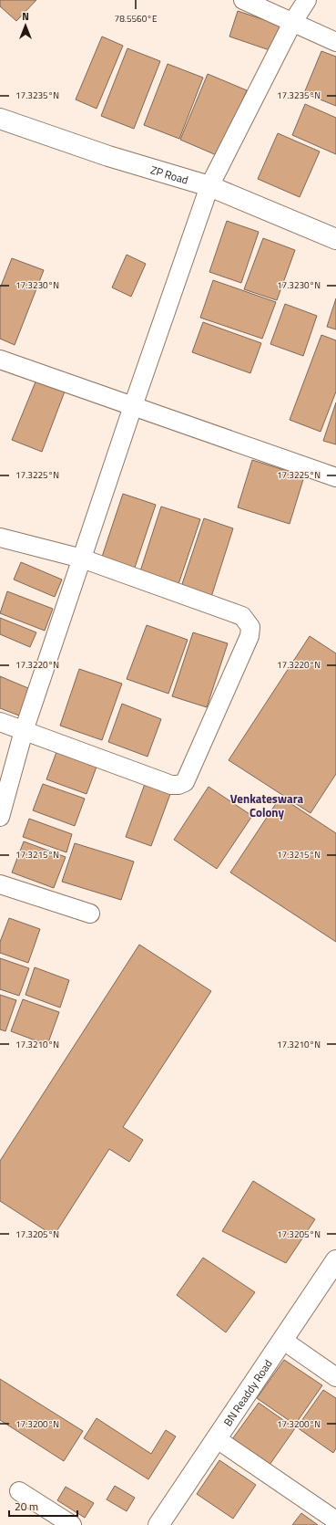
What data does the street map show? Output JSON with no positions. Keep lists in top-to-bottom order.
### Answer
{
  "streets": {
    "street": ["ZP Road", "BN Readdy Road"]
  },
  "districts": ["Venkateswara Colony"],
  "scale_bar": "20 m",
  "north": "top",
  "coordinates": [
    "78.5560°E",
    "17.3235°N",
    "17.3230°N",
    "17.3225°N",
    "17.3220°N",
    "17.3215°N",
    "17.3210°N",
    "17.3205°N",
    "17.3200°N"
  ]
}
